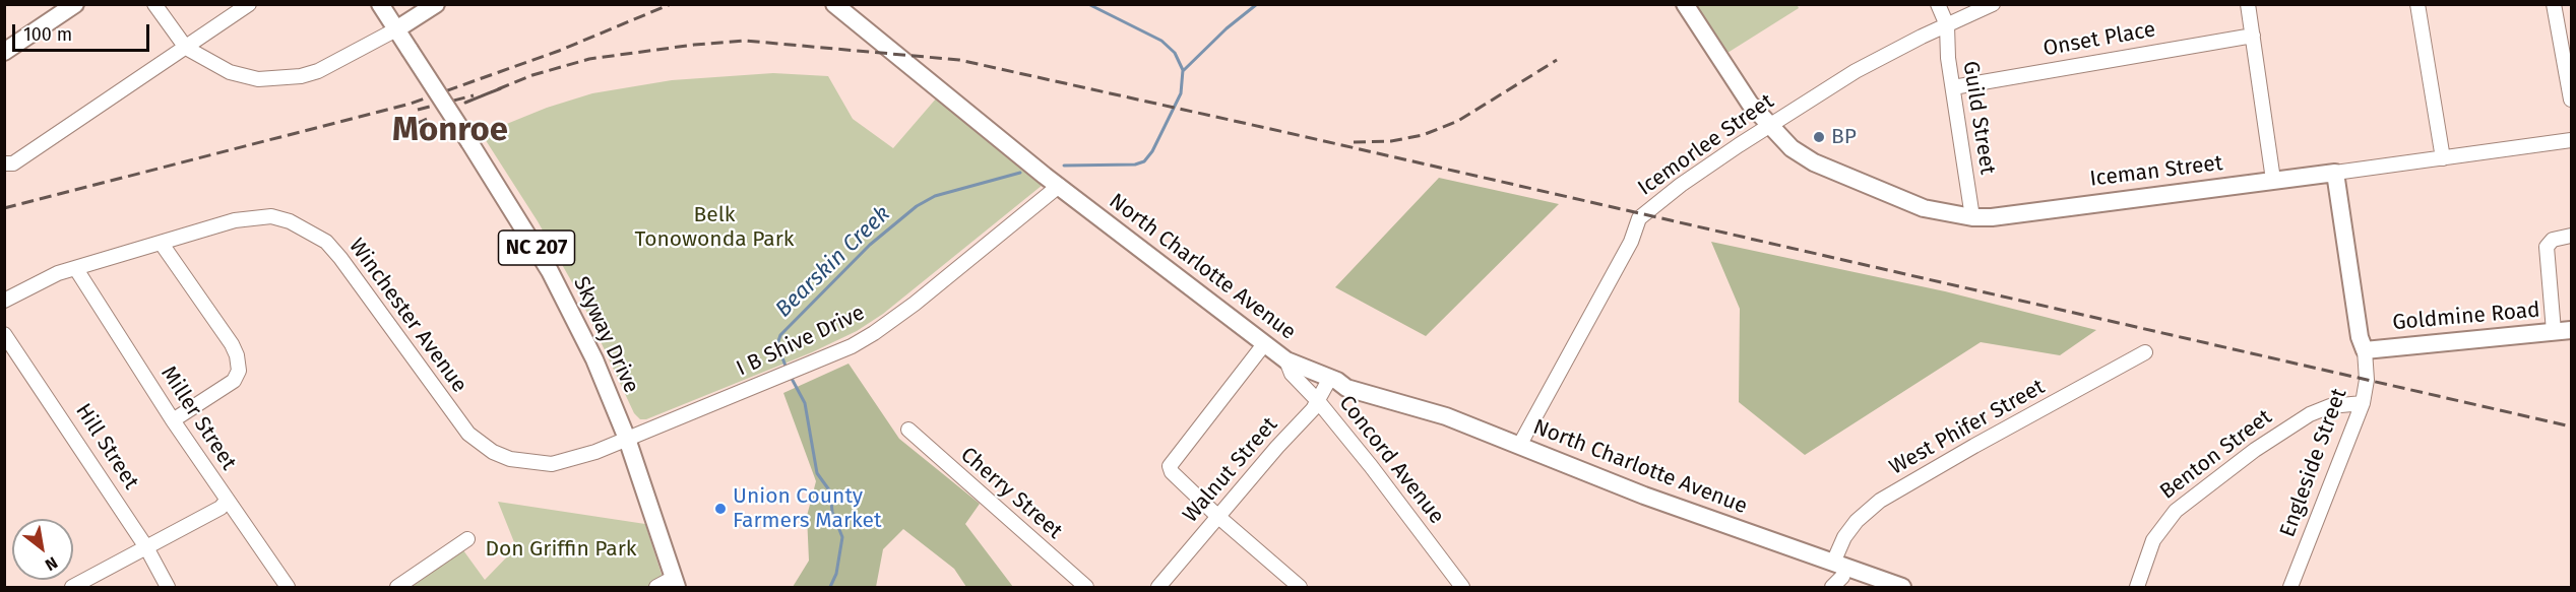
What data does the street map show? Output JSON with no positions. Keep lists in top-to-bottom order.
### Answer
{
  "streets": {
    "main road": [
      "Iceman Street",
      "NC 207",
      "North Charlotte Avenue",
      "Goldmine Road",
      "Skyway Drive",
      "Engleside Street"
    ],
    "street": [
      "Onset Place",
      "Guild Street",
      "Icemorlee Street",
      "Winchester Avenue",
      "I B Shive Drive",
      "Miller Street",
      "West Phifer Street",
      "Hill Street",
      "Benton Street",
      "Concord Avenue",
      "Walnut Street",
      "Cherry Street"
    ]
  },
  "crossings": [
    ["Onset Place", "Guild Street"],
    ["Guild Street", "Icemorlee Street"],
    ["Guild Street", "Iceman Street"],
    ["Icemorlee Street", "Iceman Street"],
    ["Icemorlee Street", "North Charlotte Avenue"],
    ["Iceman Street", "Engleside Street"],
    ["NC 207", "Skyway Drive"],
    ["North Charlotte Avenue", "I B Shive Drive"],
    ["North Charlotte Avenue", "West Phifer Street"],
    ["North Charlotte Avenue", "Concord Avenue"],
    ["North Charlotte Avenue", "Walnut Street"],
    ["Winchester Avenue", "Skyway Drive"],
    ["Winchester Avenue", "I B Shive Drive"],
    ["Winchester Avenue", "Miller Street"],
    ["Goldmine Road", "Engleside Street"],
    ["Skyway Drive", "I B Shive Drive"],
    ["Benton Street", "Engleside Street"],
    ["Concord Avenue", "Walnut Street"]
  ],
  "districts": ["Monroe"],
  "water": ["Bearskin Creek"],
  "parks": ["Belk Tonowonda Park", "Don Griffin Park"],
  "places": ["BP", "Union County Farmers Market"],
  "scale_bar": "100 m",
  "north": "bottom right"
}
